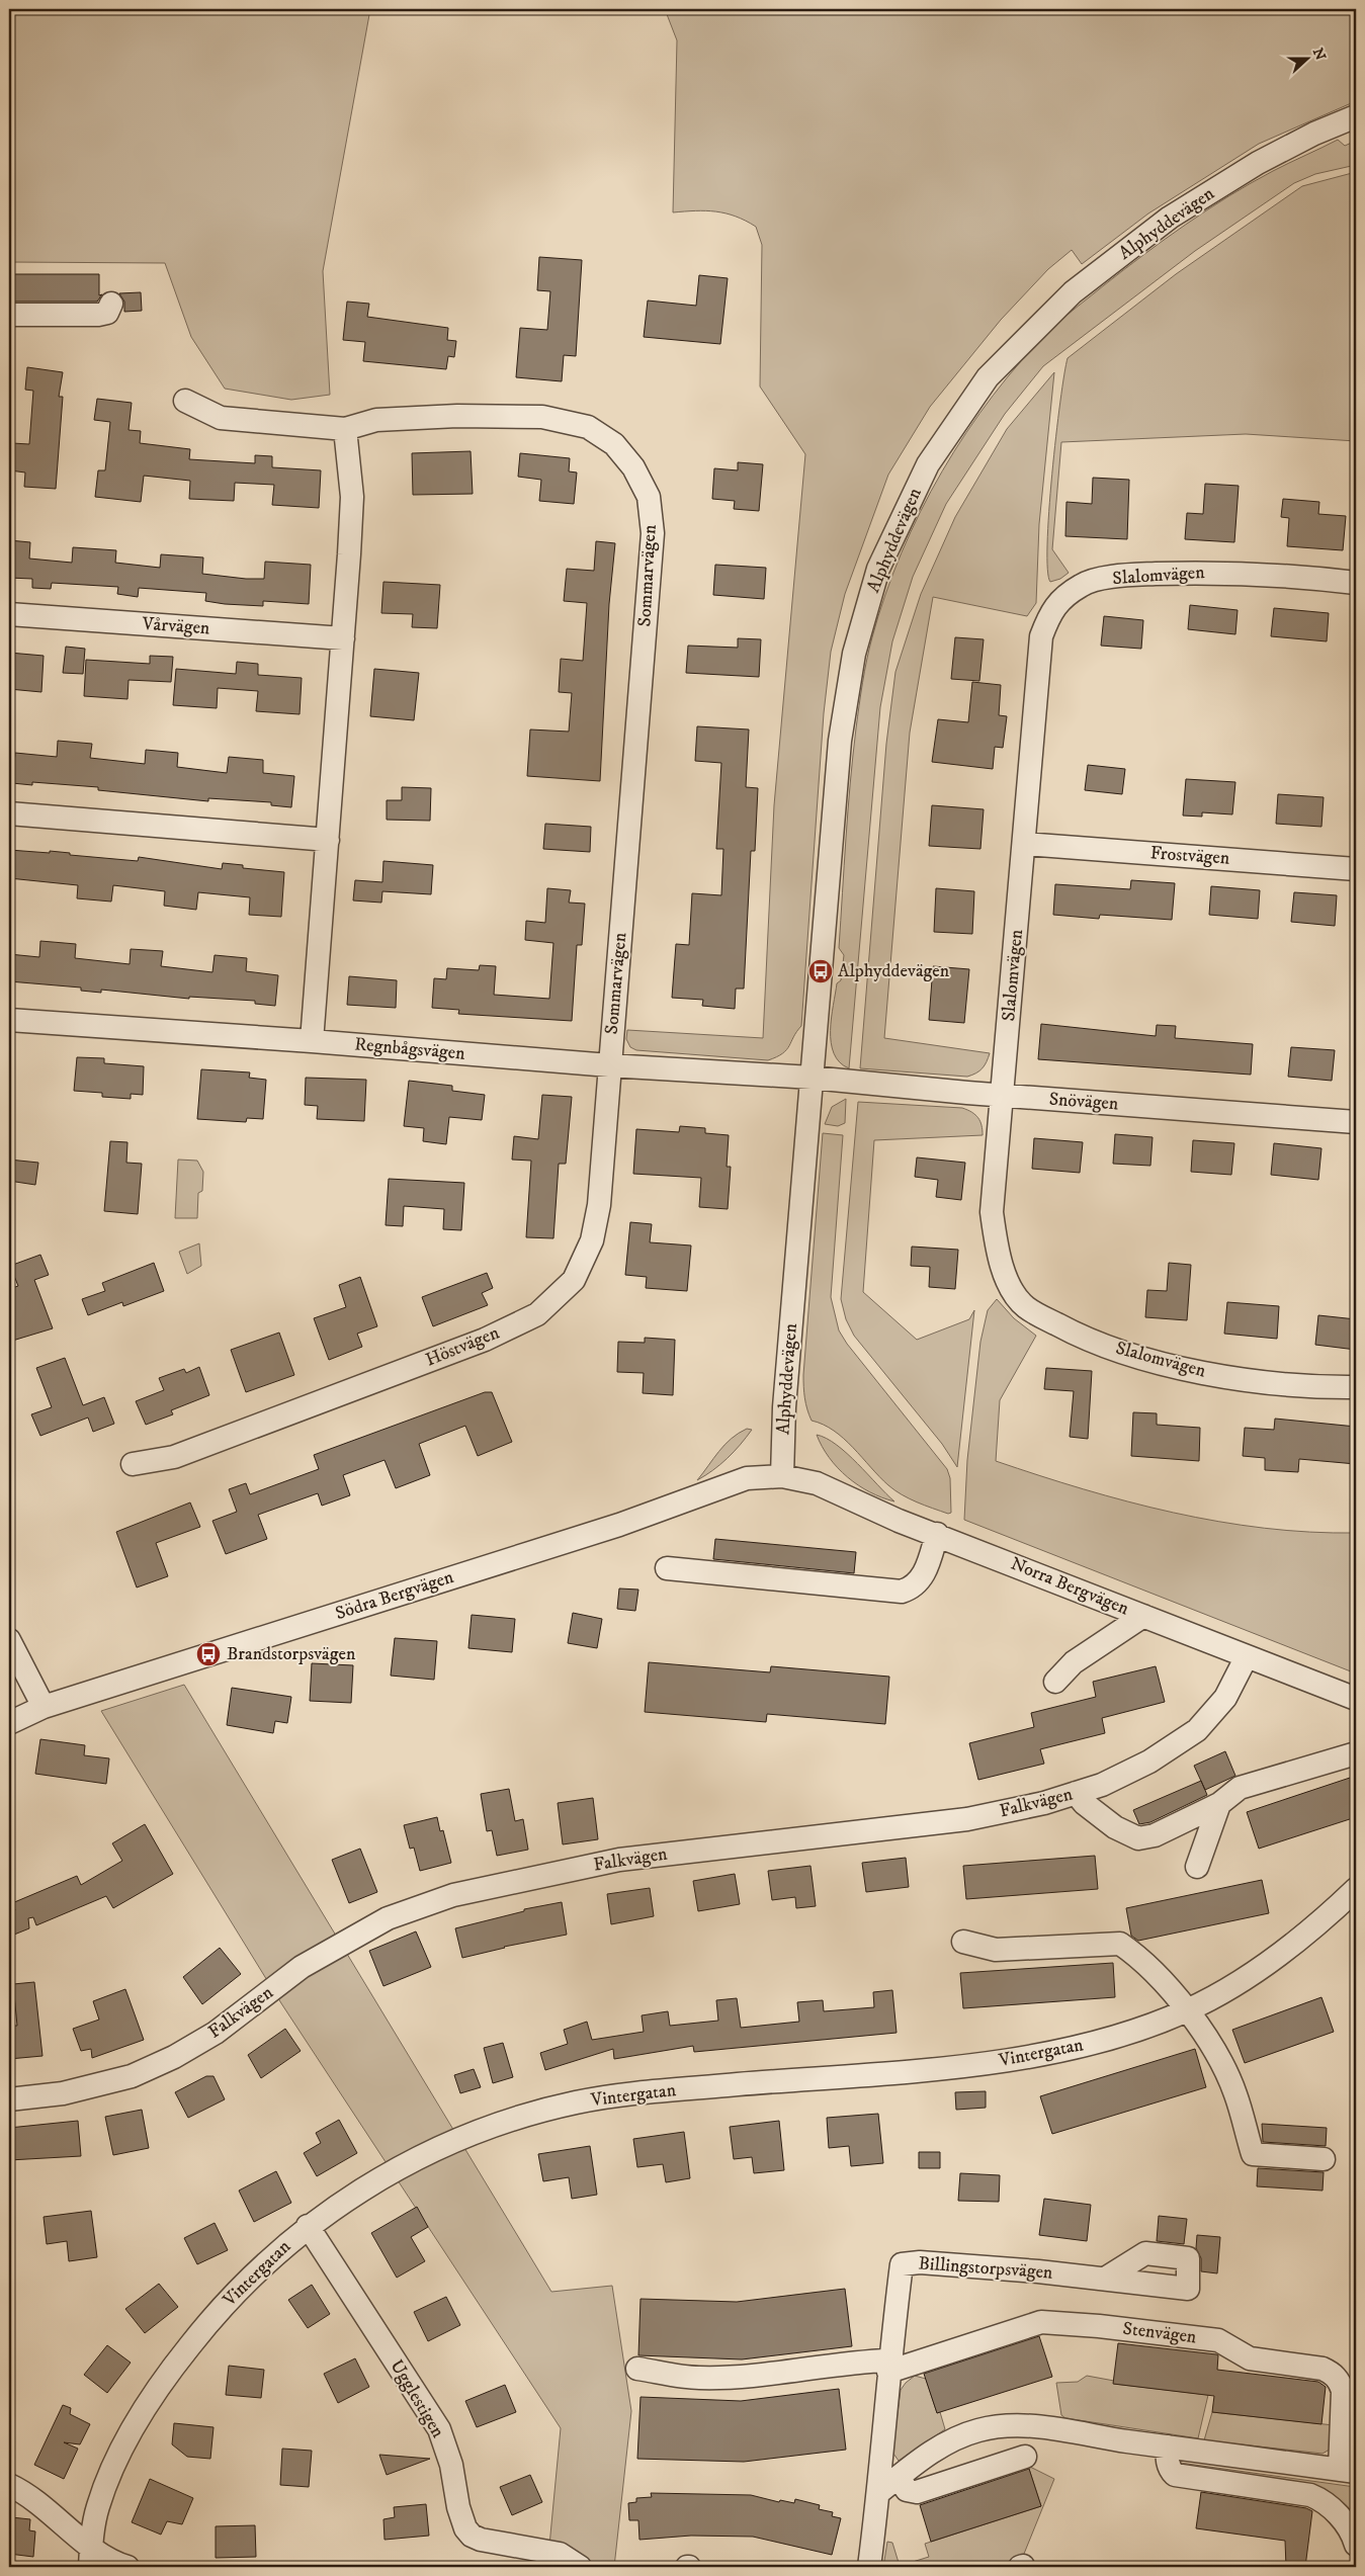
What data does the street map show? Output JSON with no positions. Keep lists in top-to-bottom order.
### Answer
{
  "streets": {
    "street": [
      "Alphyddevägen",
      "Sommarvägen",
      "Slalomvägen",
      "Vårvägen",
      "Frostvägen",
      "Regnbågsvägen",
      "Snövägen",
      "Höstvägen",
      "Norra Bergvägen",
      "Södra Bergvägen",
      "Falkvägen",
      "Vintergatan",
      "Billingstorpsvägen",
      "Stenvägen",
      "Ugglestigen"
    ]
  },
  "crossings": [
    ["Alphyddevägen", "Regnbågsvägen"],
    ["Alphyddevägen", "Snövägen"],
    ["Alphyddevägen", "Norra Bergvägen"],
    ["Alphyddevägen", "Södra Bergvägen"],
    ["Sommarvägen", "Regnbågsvägen"],
    ["Sommarvägen", "Höstvägen"],
    ["Slalomvägen", "Frostvägen"],
    ["Slalomvägen", "Snövägen"],
    ["Regnbågsvägen", "Snövägen"],
    ["Regnbågsvägen", "Höstvägen"],
    ["Norra Bergvägen", "Södra Bergvägen"],
    ["Norra Bergvägen", "Falkvägen"],
    ["Vintergatan", "Ugglestigen"],
    ["Billingstorpsvägen", "Stenvägen"]
  ],
  "places": {
    "bus stop": ["Alphyddevägen", "Brandstorpsvägen"]
  },
  "north": "right"
}
